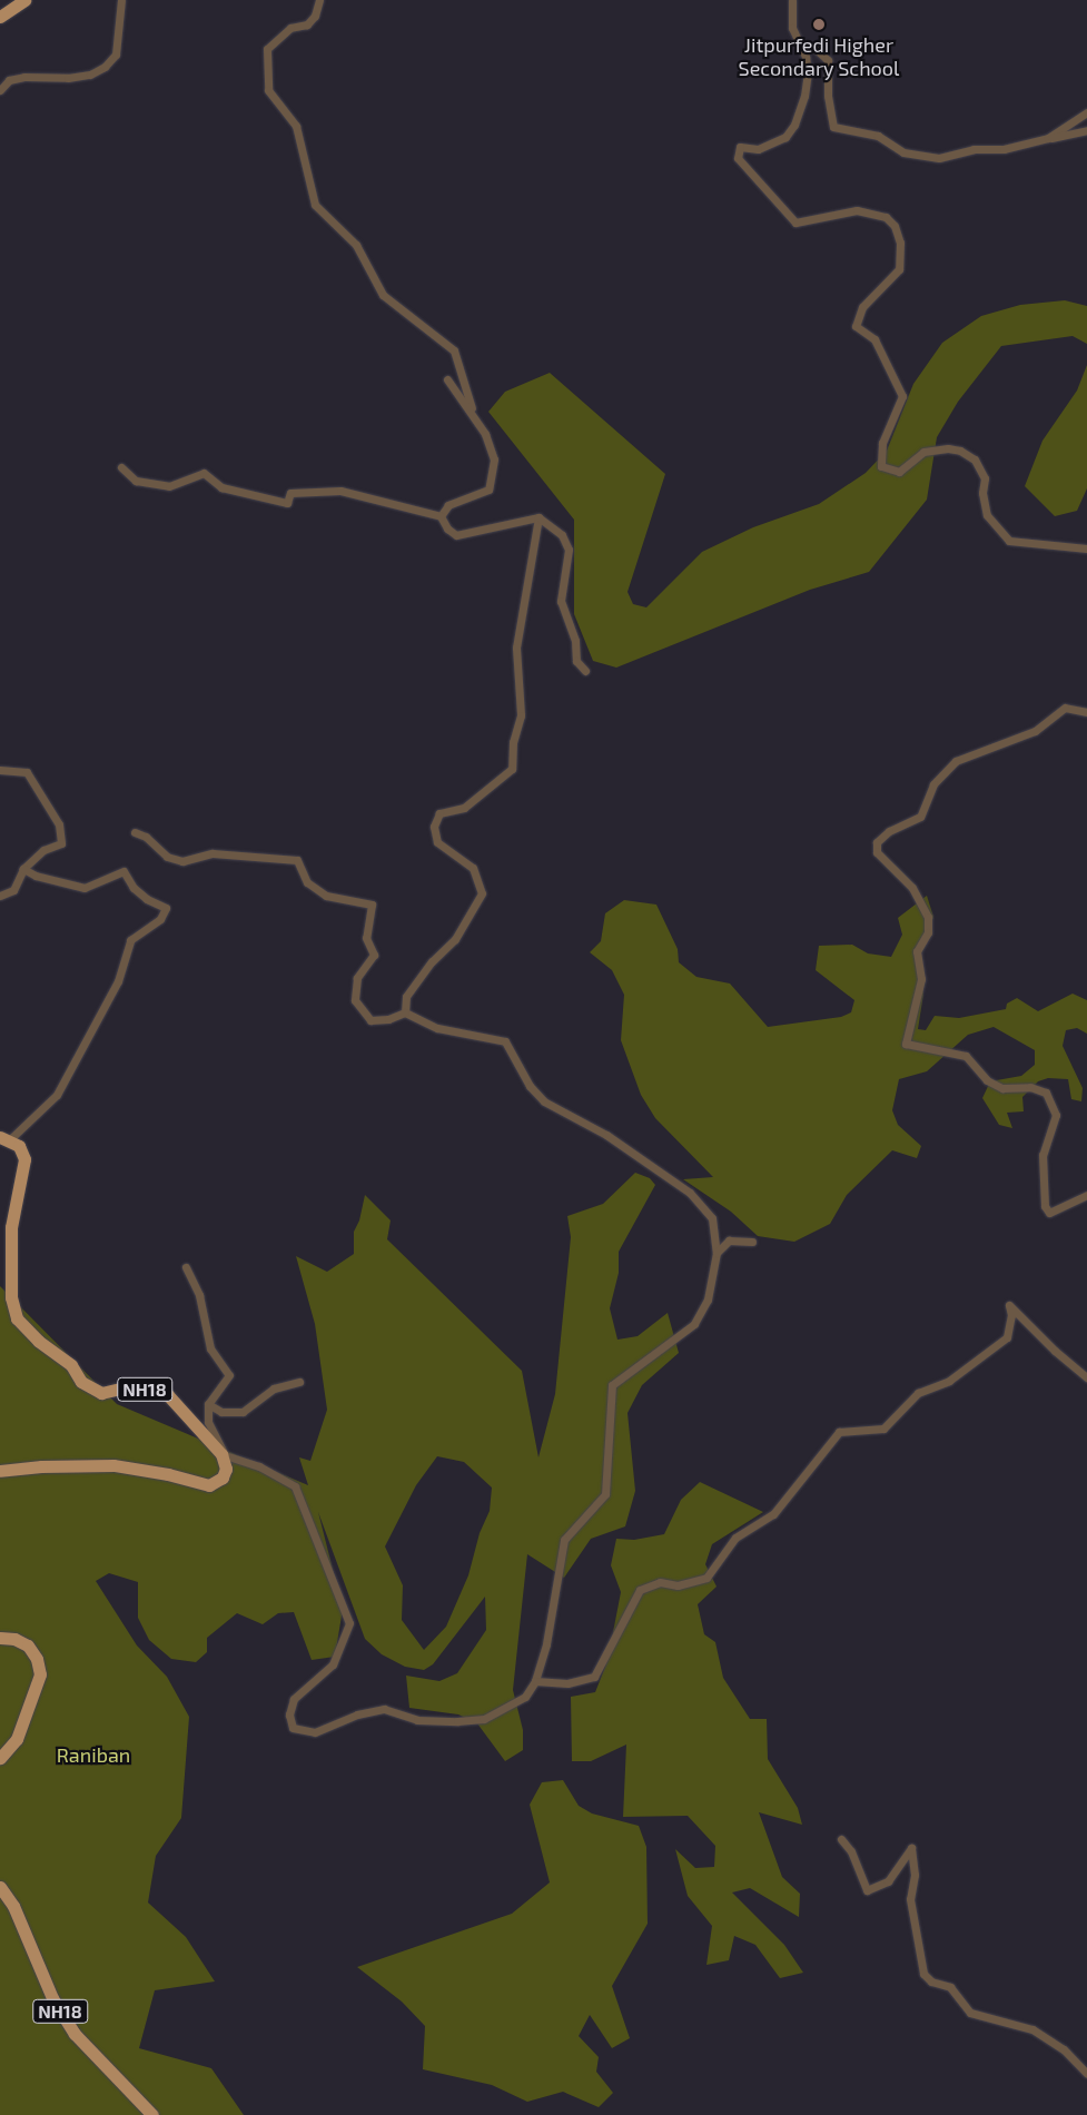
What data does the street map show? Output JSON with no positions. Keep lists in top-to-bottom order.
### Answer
{
  "streets": {
    "main road": ["NH18"]
  },
  "parks": ["Raniban"],
  "places": ["Jitpurfedi Higher Secondary School"]
}
